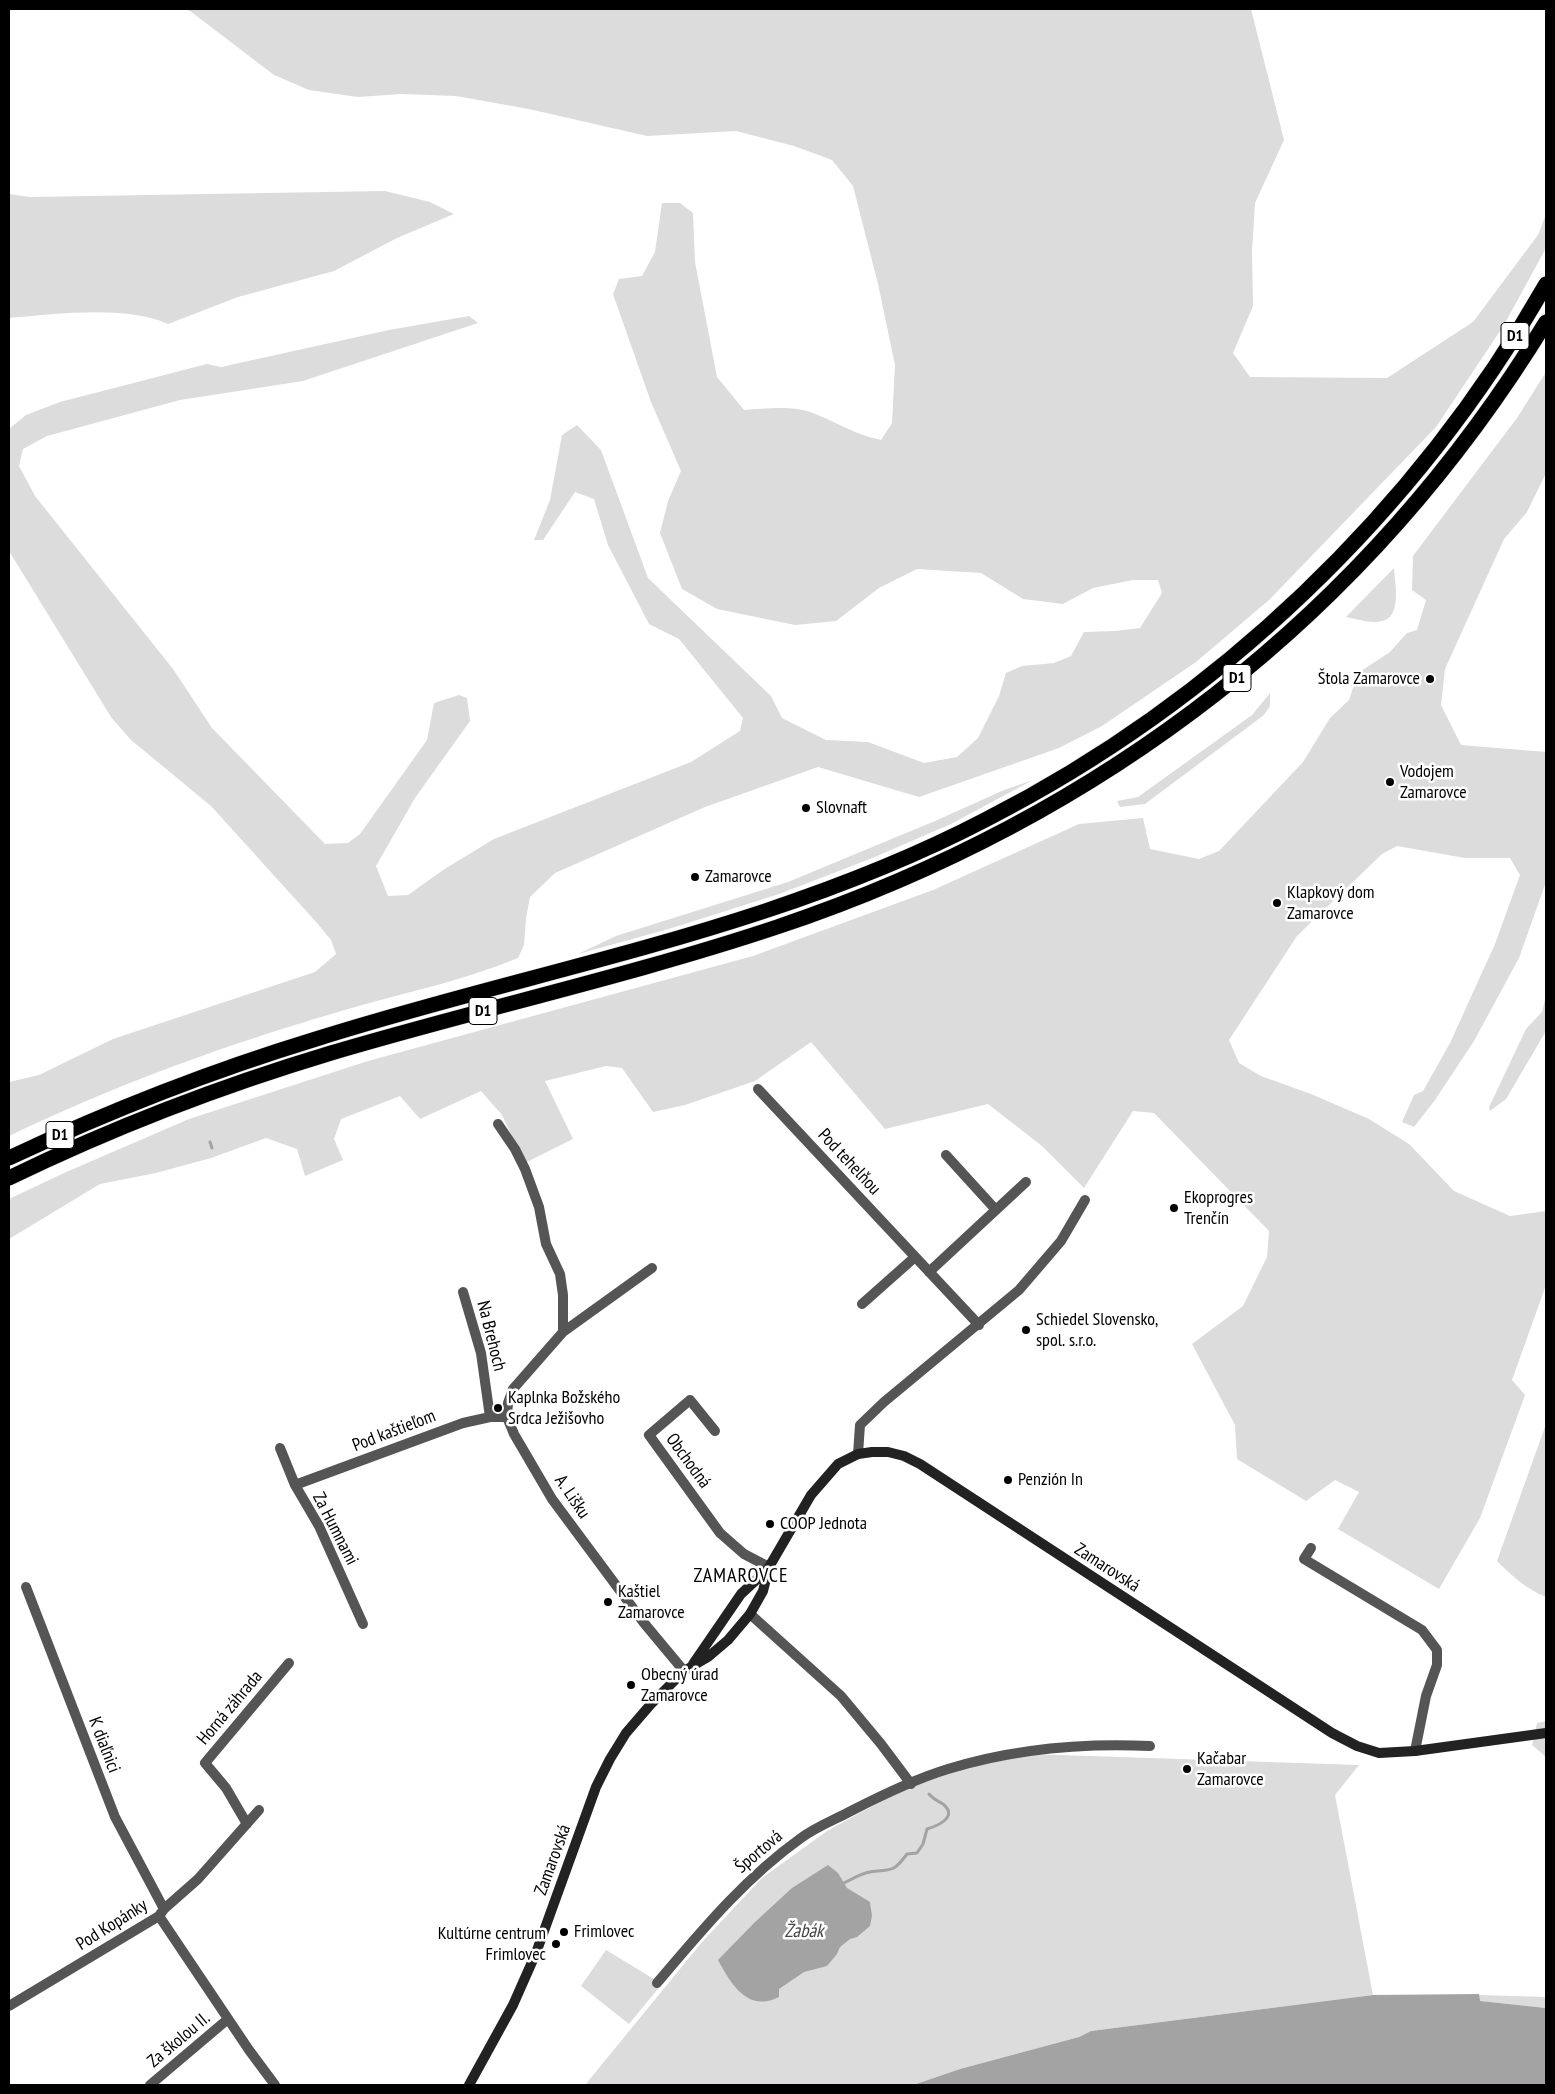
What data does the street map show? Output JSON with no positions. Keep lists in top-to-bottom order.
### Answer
{
  "streets": {
    "highway": ["D1"],
    "main road": ["Zamarovská"],
    "street": [
      "Pod tehelňou",
      "Na Brehoch",
      "Pod kaštieľom",
      "Obchodná",
      "A. Lišku",
      "Za Humnami",
      "Horná záhrada",
      "K diaľnici",
      "Športová",
      "Pod Kopánky",
      "Za školou II."
    ]
  },
  "crossings": [
    ["Na Brehoch", "Pod kaštieľom"],
    ["Pod kaštieľom", "A. Lišku"],
    ["Pod kaštieľom", "Za Humnami"],
    ["Obchodná", "Zamarovská"],
    ["A. Lišku", "Zamarovská"],
    ["Horná záhrada", "Pod Kopánky"],
    ["K diaľnici", "Pod Kopánky"],
    ["K diaľnici", "Za školou II."]
  ],
  "districts": ["ZAMAROVCE"],
  "water": ["Žabák"],
  "places": [
    "Štola Zamarovce",
    "Vodojem Zamarovce",
    "Slovnaft",
    "Zamarovce",
    "Klapkový dom Zamarovce",
    "Ekoprogres Trenčín",
    "Schiedel Slovensko, spol. s.r.o.",
    "Kaplnka Božského Srdca Ježišovho",
    "Penzión In",
    "COOP Jednota",
    "Kaštiel Zamarovce",
    "Obecný úrad Zamarovce",
    "Kačabar Zamarovce",
    "Frimlovec",
    "Kultúrne centrum Frimlovec"
  ]
}
